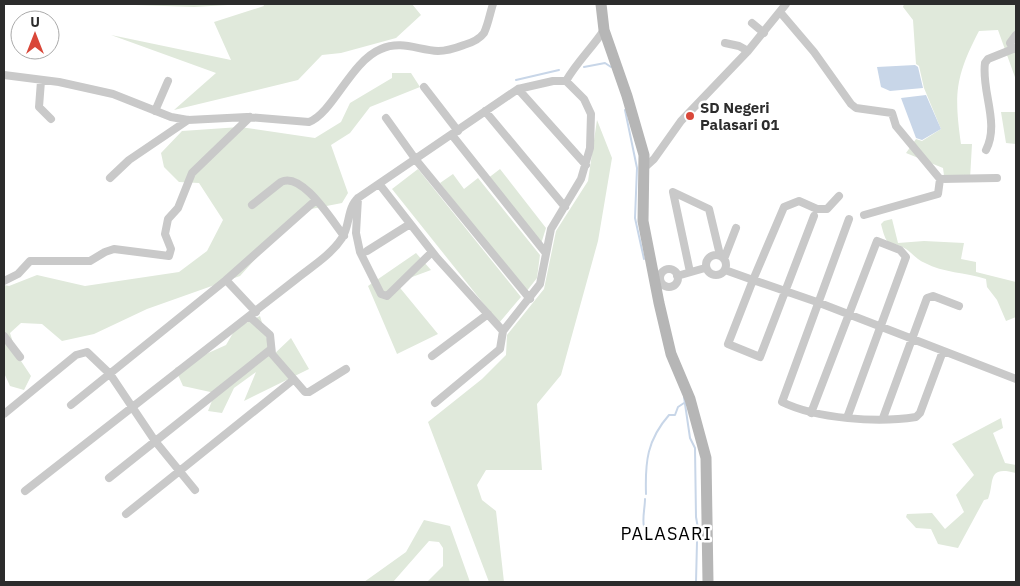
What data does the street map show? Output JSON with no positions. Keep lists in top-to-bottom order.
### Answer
{
  "districts": ["PALASARI"],
  "places": ["SD Negeri Palasari 01"],
  "north": "top"
}
